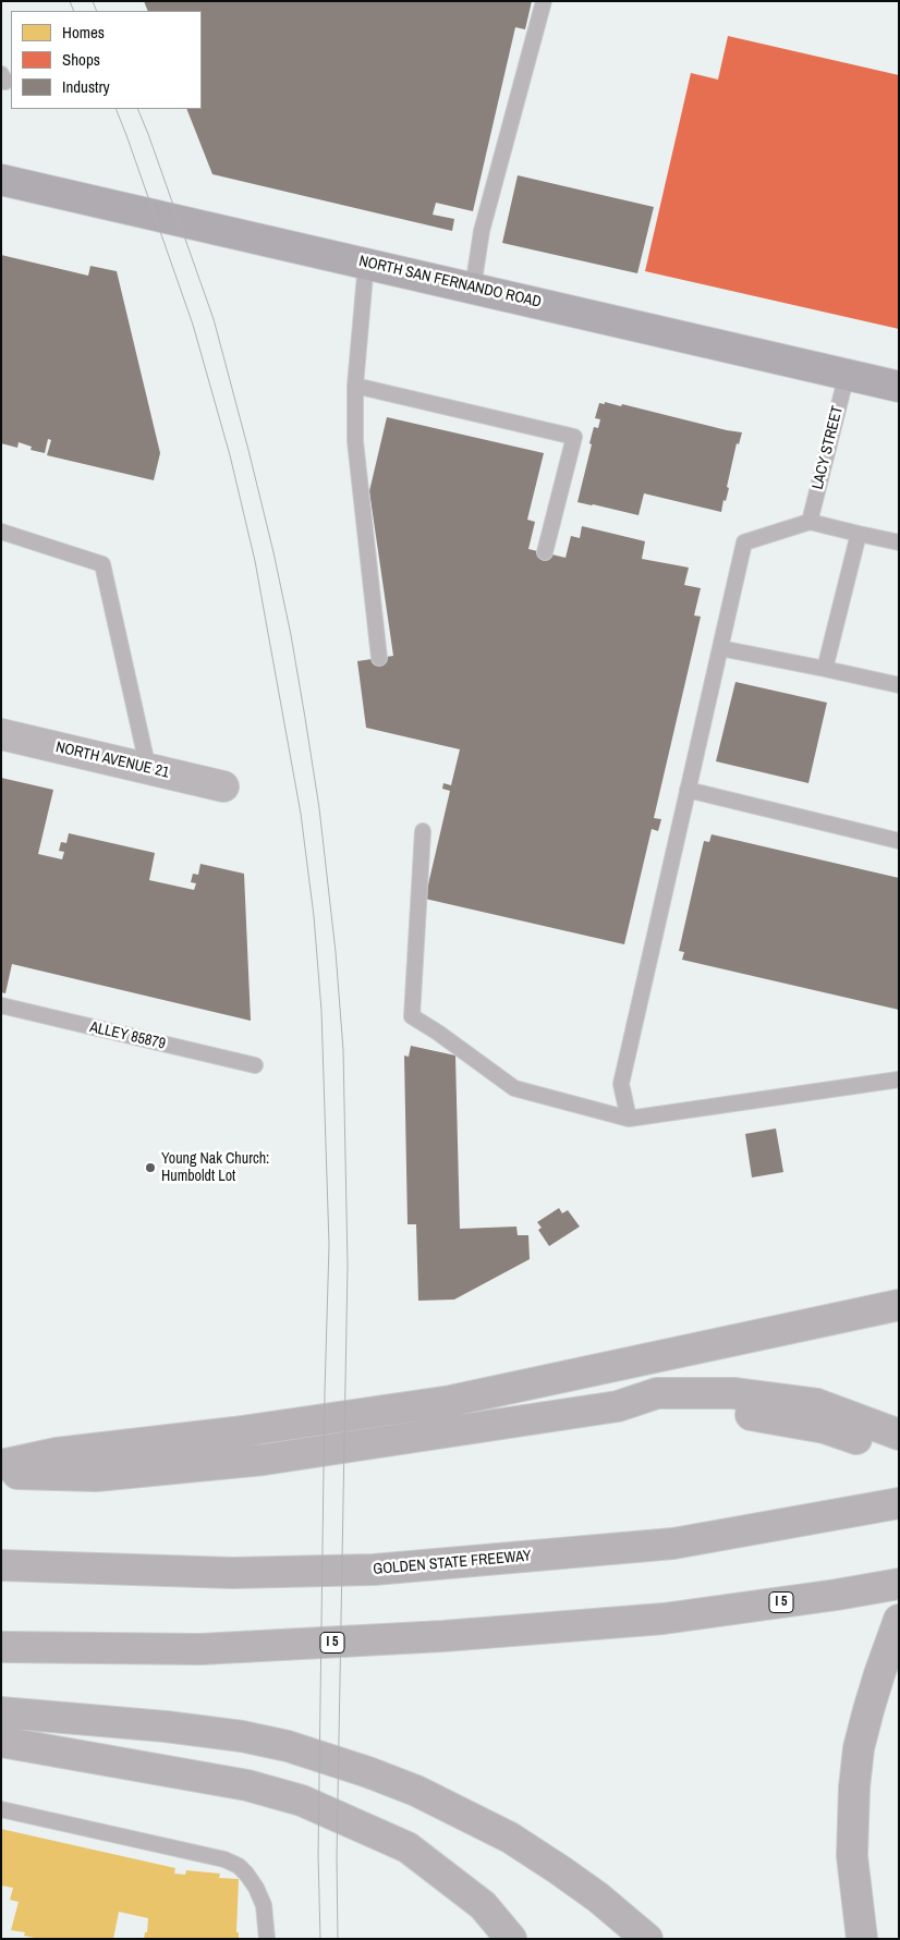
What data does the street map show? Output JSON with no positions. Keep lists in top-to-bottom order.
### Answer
{
  "streets": {
    "highway": ["GOLDEN STATE FREEWAY", "I 5"],
    "main road": ["NORTH SAN FERNANDO ROAD"],
    "street": ["NORTH AVENUE 21"],
    "lane": ["LACY STREET", "ALLEY 85879"]
  },
  "crossings": [
    ["NORTH SAN FERNANDO ROAD", "LACY STREET"]
  ],
  "places": ["Young Nak Church: Humboldt Lot"],
  "legend": ["Homes", "Shops", "Industry"]
}
